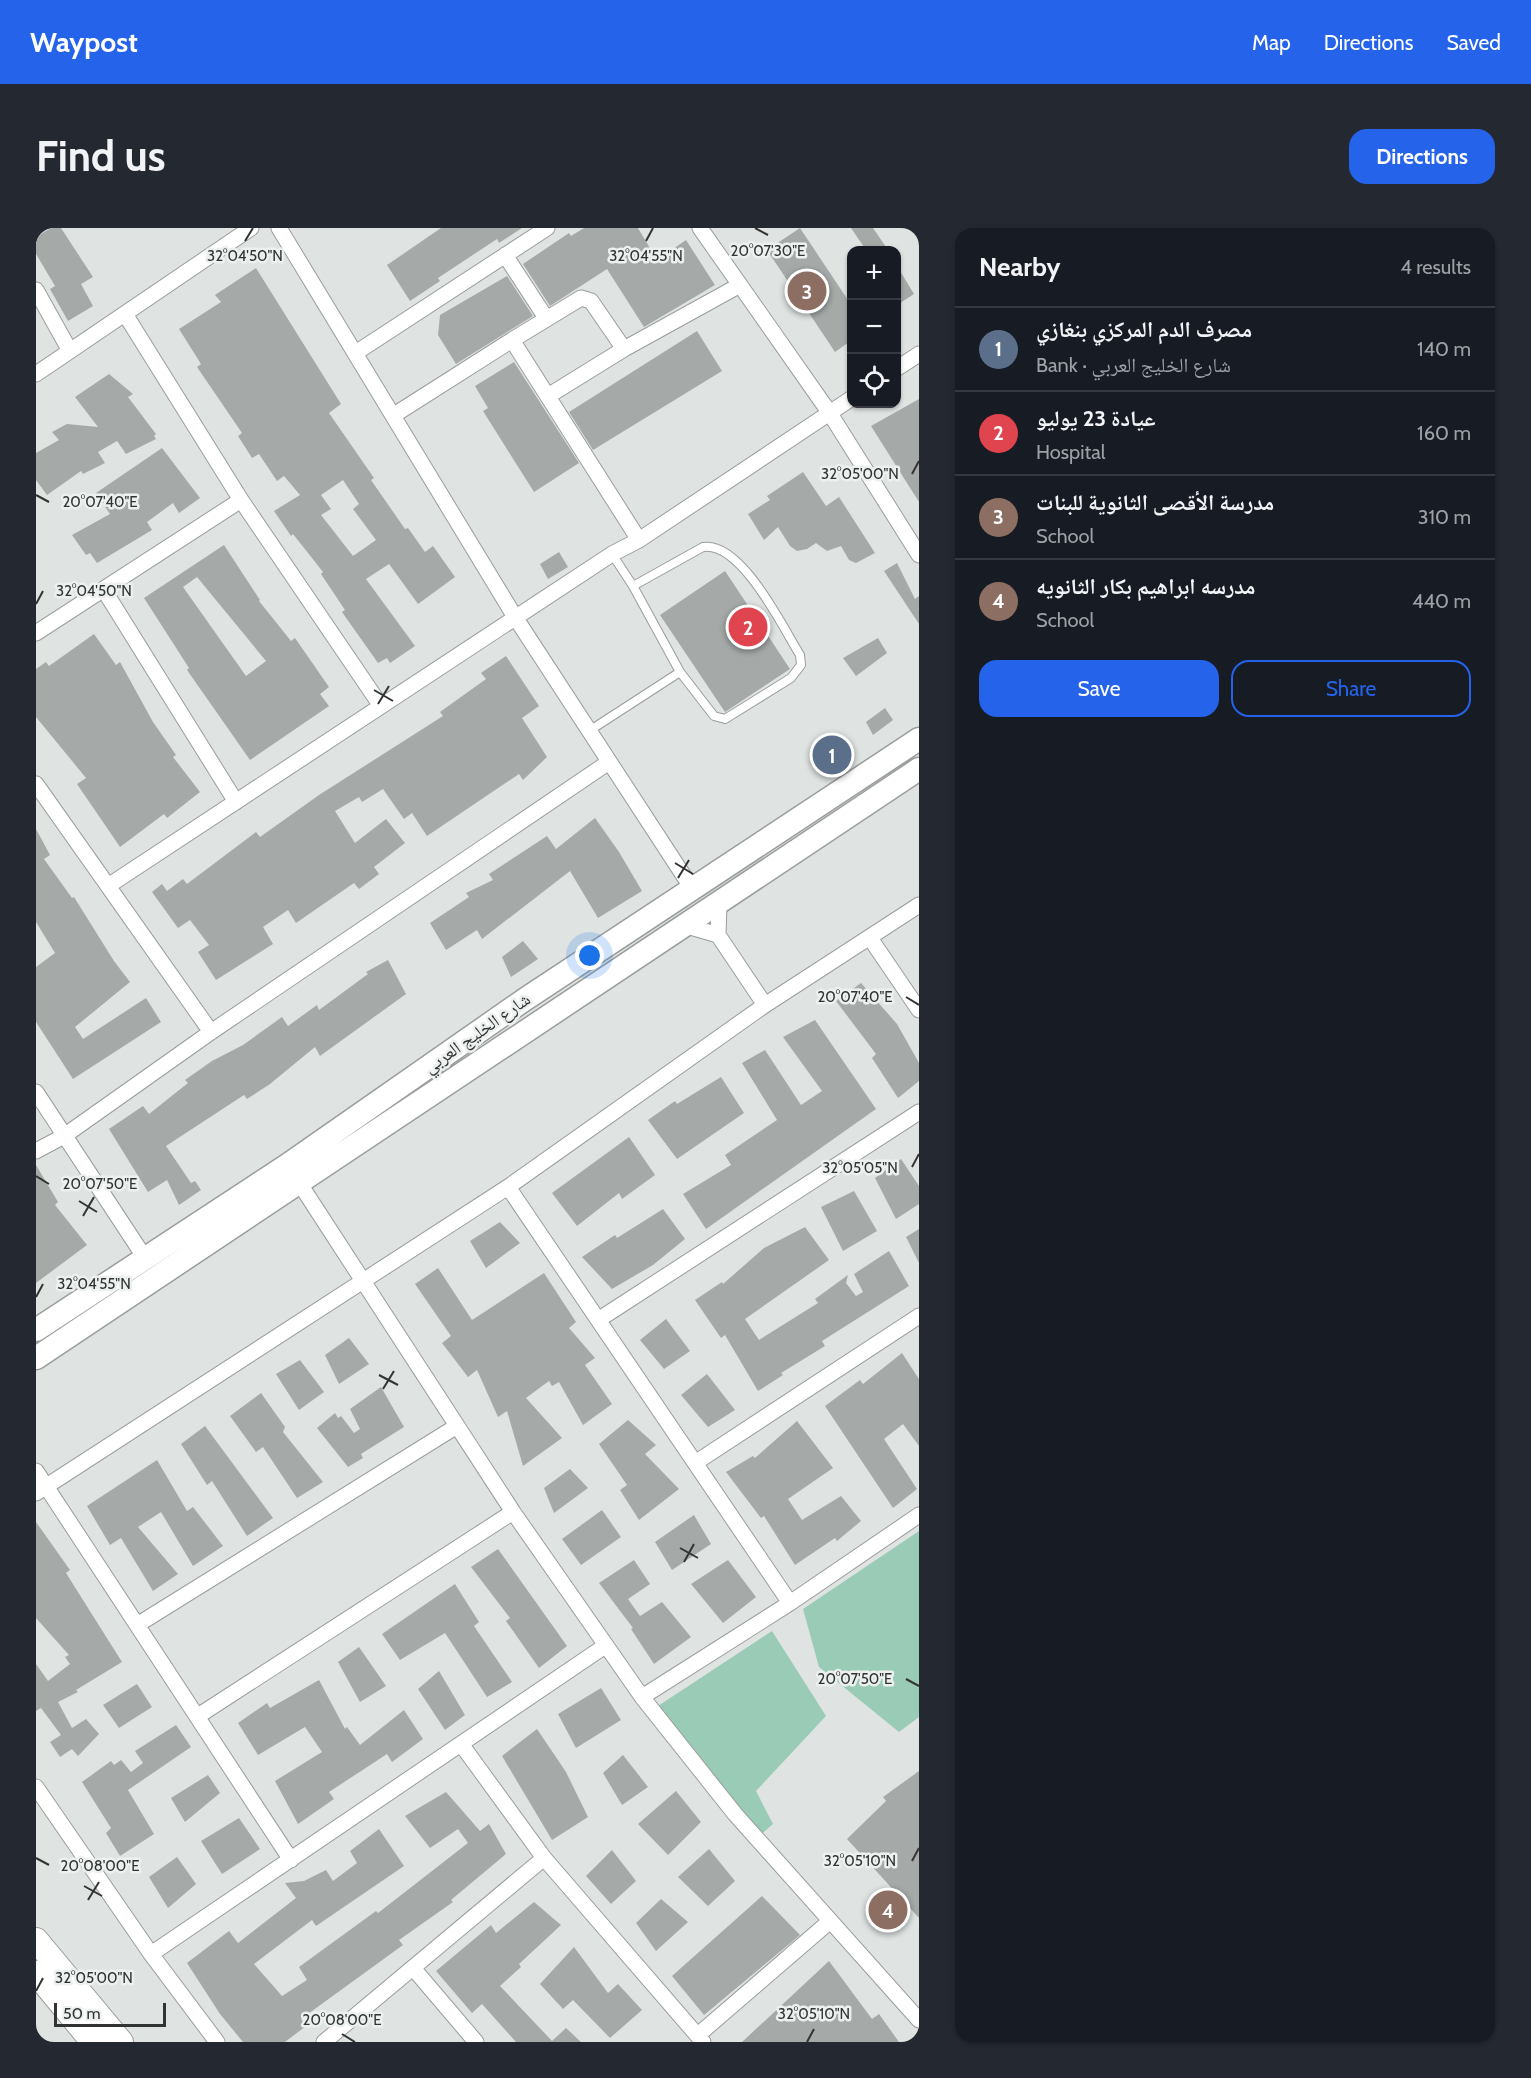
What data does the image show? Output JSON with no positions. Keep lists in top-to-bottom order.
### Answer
{
  "streets": {
    "main road": ["شارع الخليج العربي"]
  },
  "scale_bar": "50 m",
  "page": {
    "header": "Waypost",
    "nav": ["Map", "Directions", "Saved"],
    "buttons": [
      "Directions",
      ["Save", "Share"]
    ],
    "title": "Find us",
    "heading": ["Nearby", "4 results"],
    "map_buttons": ["+", "−"],
    "pins": [
      "3",
      "2",
      "1",
      "4"
    ],
    "list": [
      {
        "mark": "1",
        "name": "مصرف الدم المركزي بنغازي",
        "note": "Bank · شارع الخليج العربي",
        "value": "140 m"
      },
      {
        "mark": "2",
        "name": "عيادة 23 يوليو",
        "note": "Hospital",
        "value": "160 m"
      },
      {
        "mark": "3",
        "name": "مدرسة الأقصى الثانوية للبنات",
        "note": "School",
        "value": "310 m"
      },
      {
        "mark": "4",
        "name": "مدرسه ابراهيم بكار الثانويه",
        "note": "School",
        "value": "440 m"
      }
    ],
    "scale": "50 m"
  },
  "coordinates": [
    "20°07'30\"E",
    "32°04'50\"N",
    "32°04'55\"N",
    "32°05'00\"N",
    "20°07'40\"E",
    "32°05'05\"N",
    "20°07'50\"E",
    "32°05'10\"N",
    "20°08'00\"E"
  ]
}
